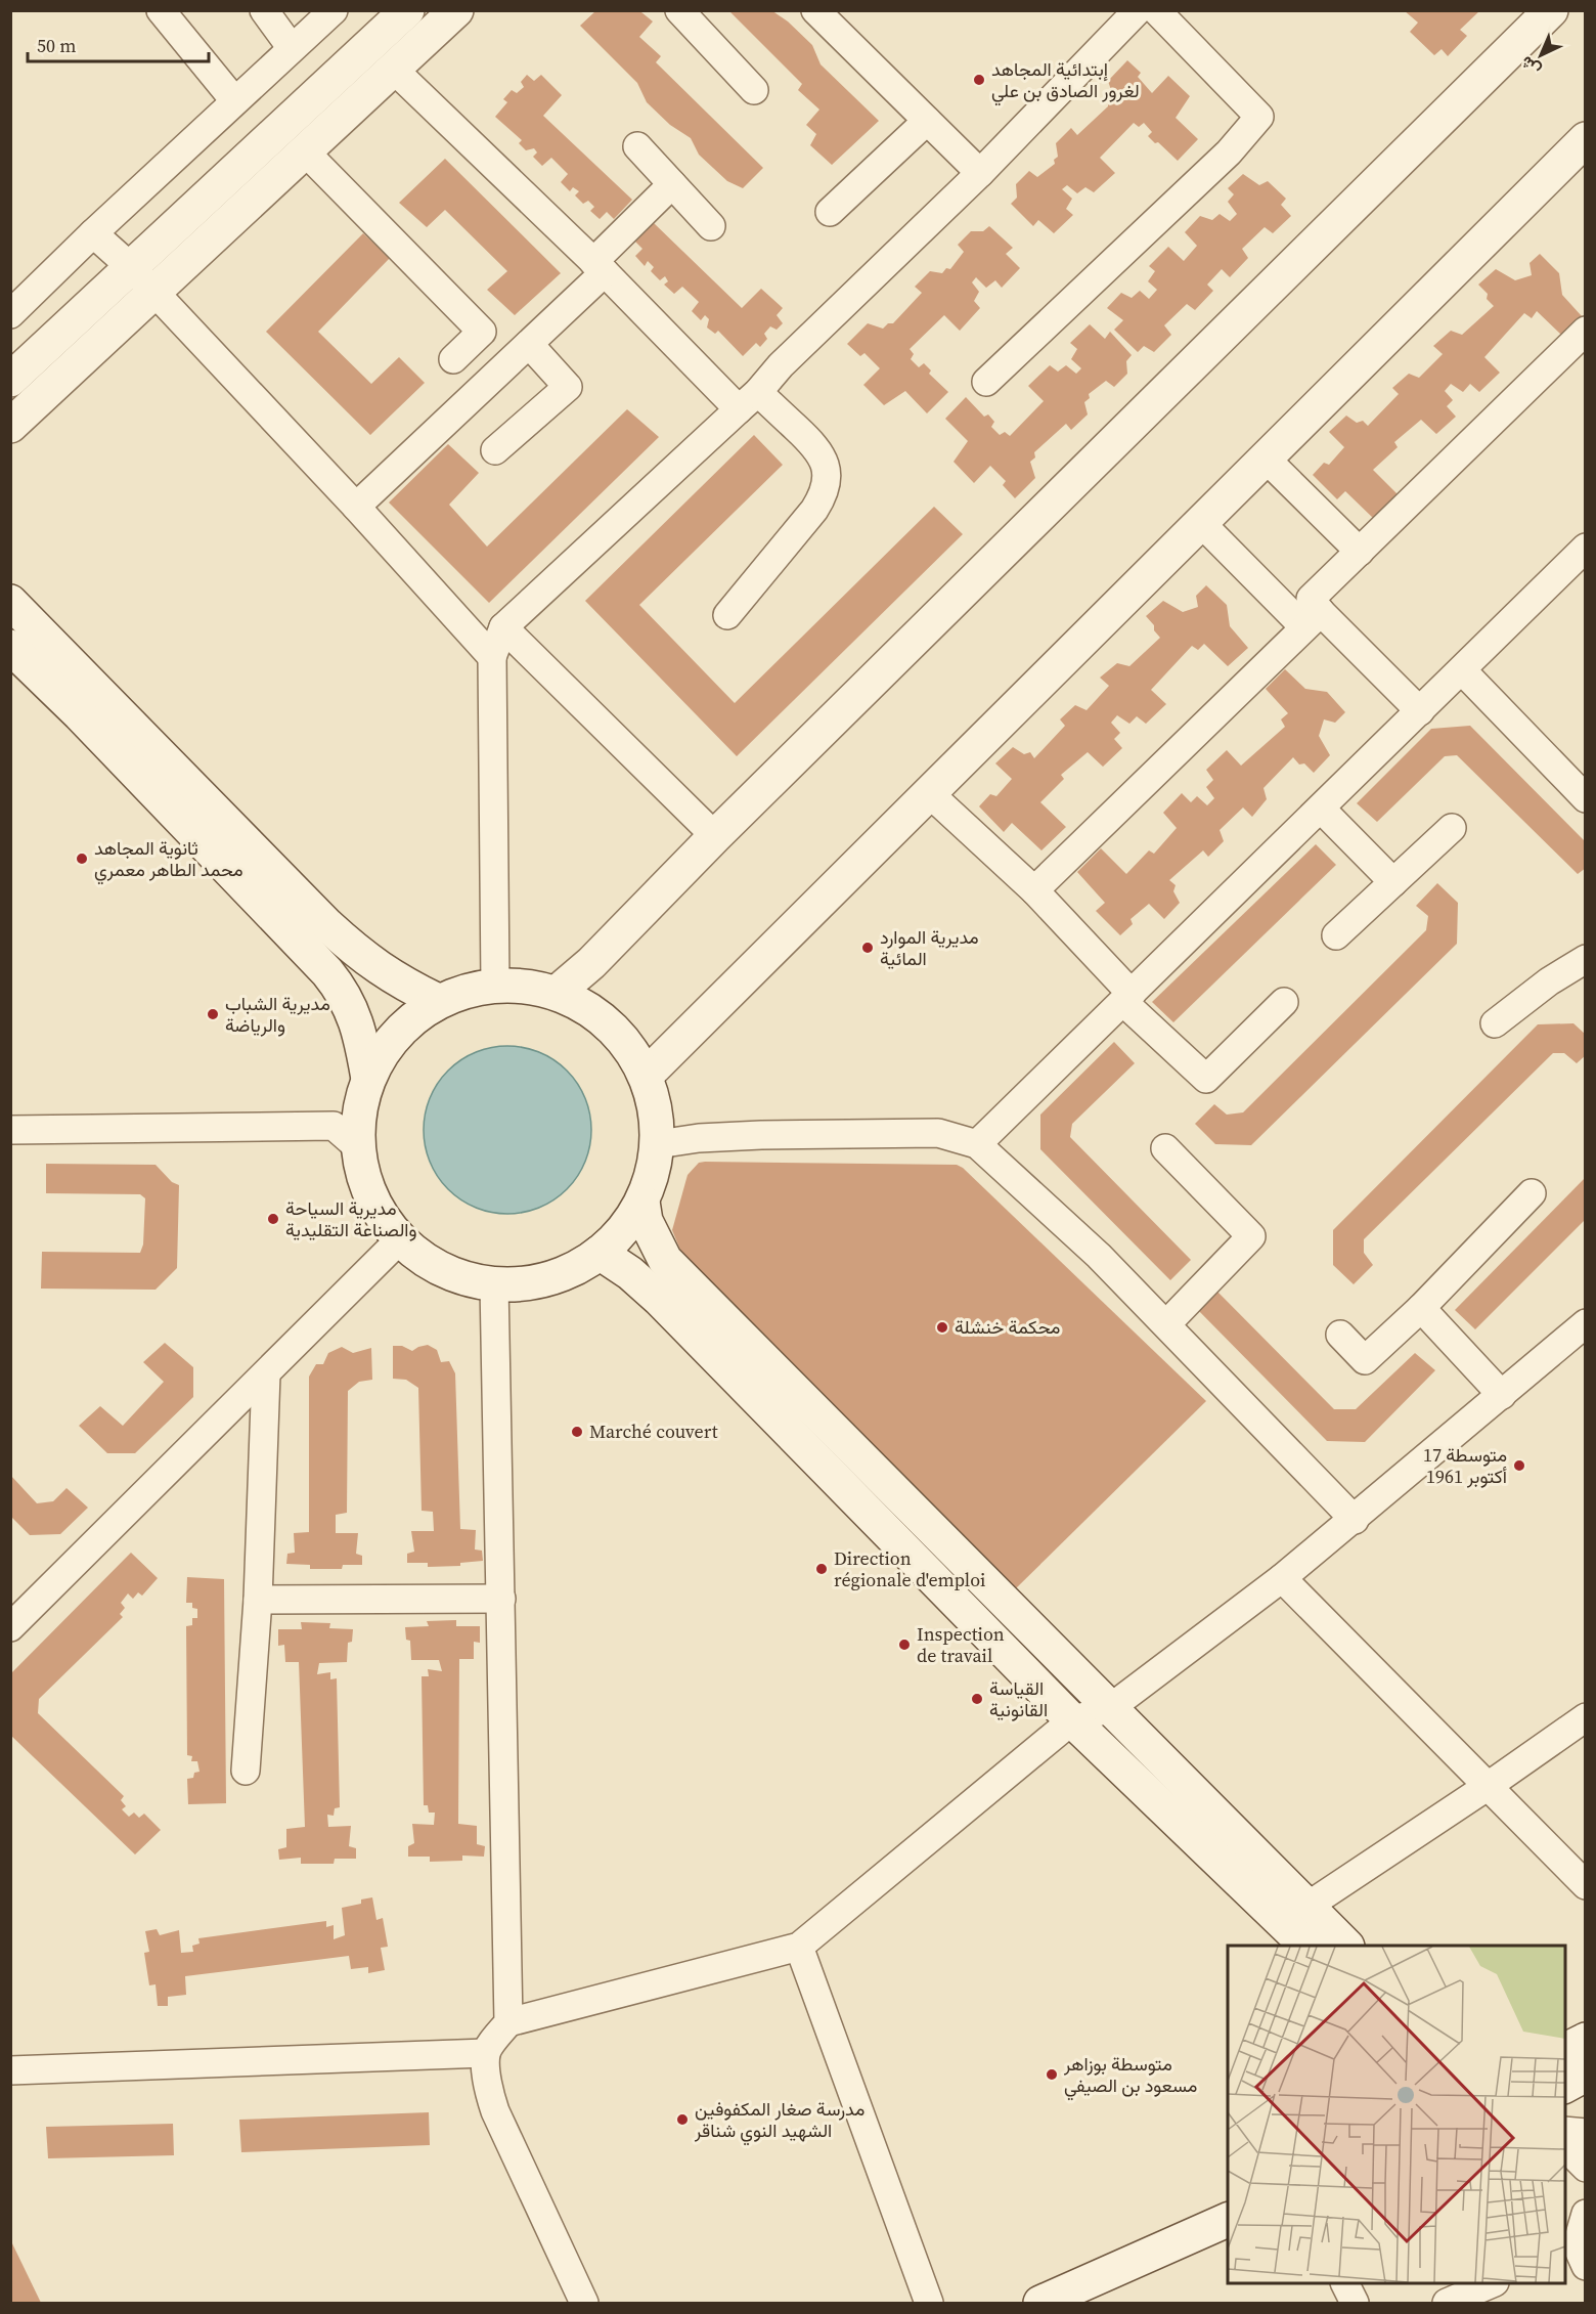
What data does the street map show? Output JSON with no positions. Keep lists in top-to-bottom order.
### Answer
{
  "places": [
    "إبتدائية المجاهد لغرور الصادق بن علي",
    "ثانوية المجاهد محمد الطاهر معمري",
    "مديرية الموارد المائية",
    "مديرية الشباب والرياضة",
    "مديرية السياحة والصناعة التقليدية",
    "محكمة خنشلة",
    "Marché couvert",
    "متوسطة 17 أكتوبر 1961",
    "Direction régionale d'emploi",
    "Inspection de travail",
    "القياسة القانونية",
    "متوسطة بوزاهر مسعود بن الصيفي",
    "مدرسة صغار المكفوفين الشهيد النوي شناقر"
  ],
  "scale_bar": "50 m",
  "north": "bottom left"
}
